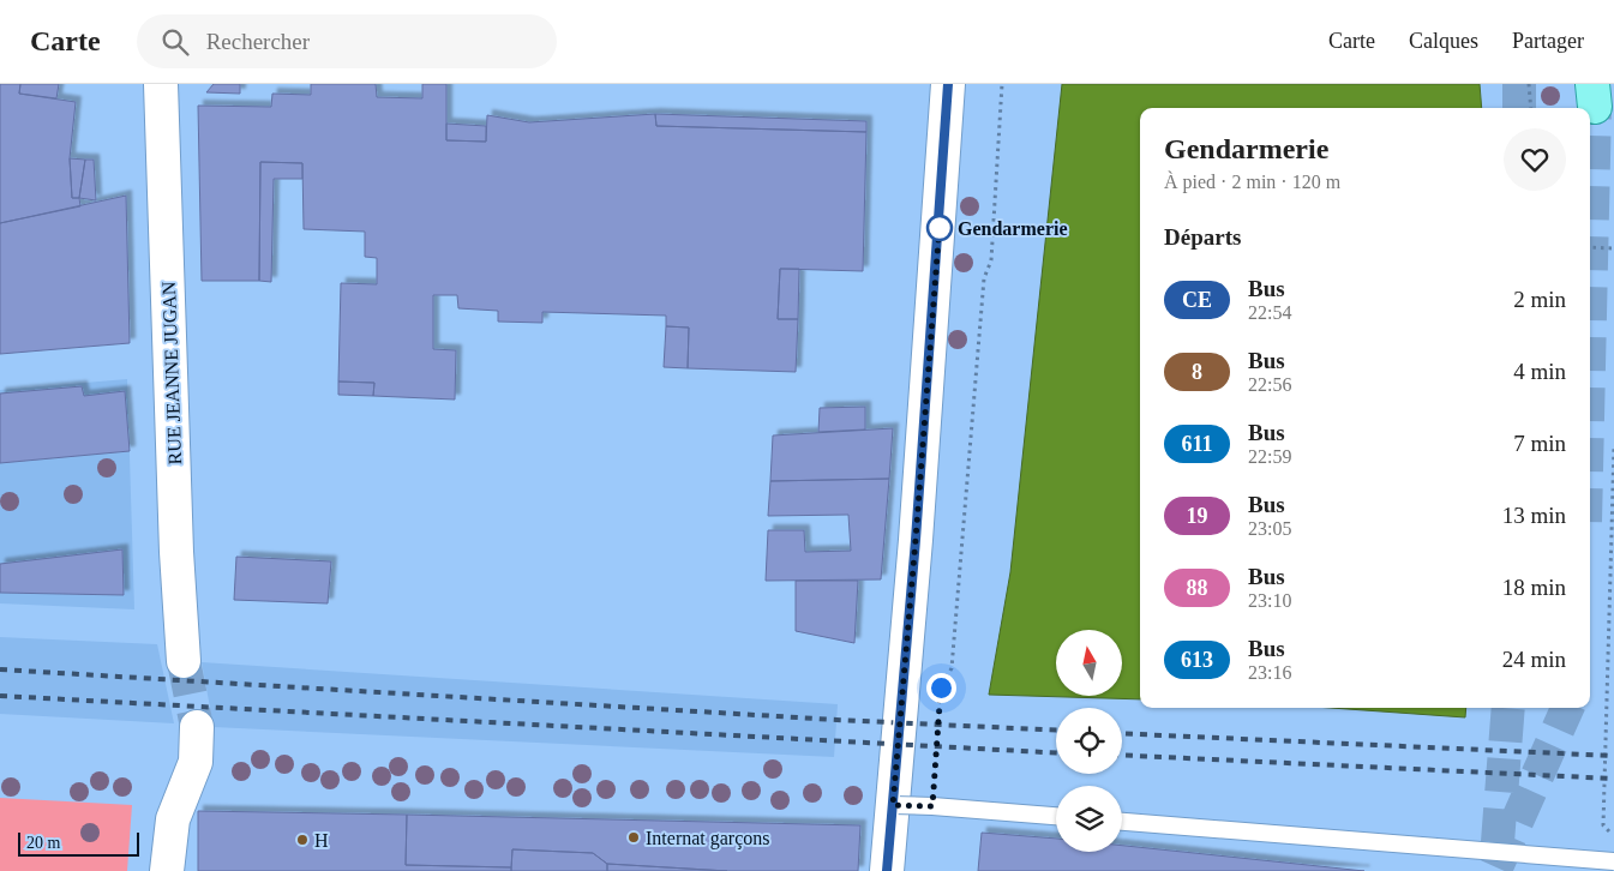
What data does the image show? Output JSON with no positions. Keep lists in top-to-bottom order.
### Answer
{
  "streets": {
    "main road": ["RUE JEANNE JUGAN"]
  },
  "places": ["Gendarmerie", "Internat garçons", "H"],
  "lines": ["bus line CE"],
  "scale_bar": "20 m",
  "north": "top",
  "page": {
    "header": "Carte",
    "search": "Rechercher",
    "nav": ["Carte", "Calques", "Partager"],
    "heading": [
      ["Gendarmerie", "À pied · 2 min · 120 m"],
      "Départs"
    ],
    "list": [
      {
        "mark": "CE",
        "name": "Bus",
        "note": "22:54",
        "value": "2 min"
      },
      {
        "mark": "8",
        "name": "Bus",
        "note": "22:56",
        "value": "4 min"
      },
      {
        "mark": "611",
        "name": "Bus",
        "note": "22:59",
        "value": "7 min"
      },
      {
        "mark": "19",
        "name": "Bus",
        "note": "23:05",
        "value": "13 min"
      },
      {
        "mark": "88",
        "name": "Bus",
        "note": "23:10",
        "value": "18 min"
      },
      {
        "mark": "613",
        "name": "Bus",
        "note": "23:16",
        "value": "24 min"
      }
    ],
    "scale": "20 m"
  }
}
